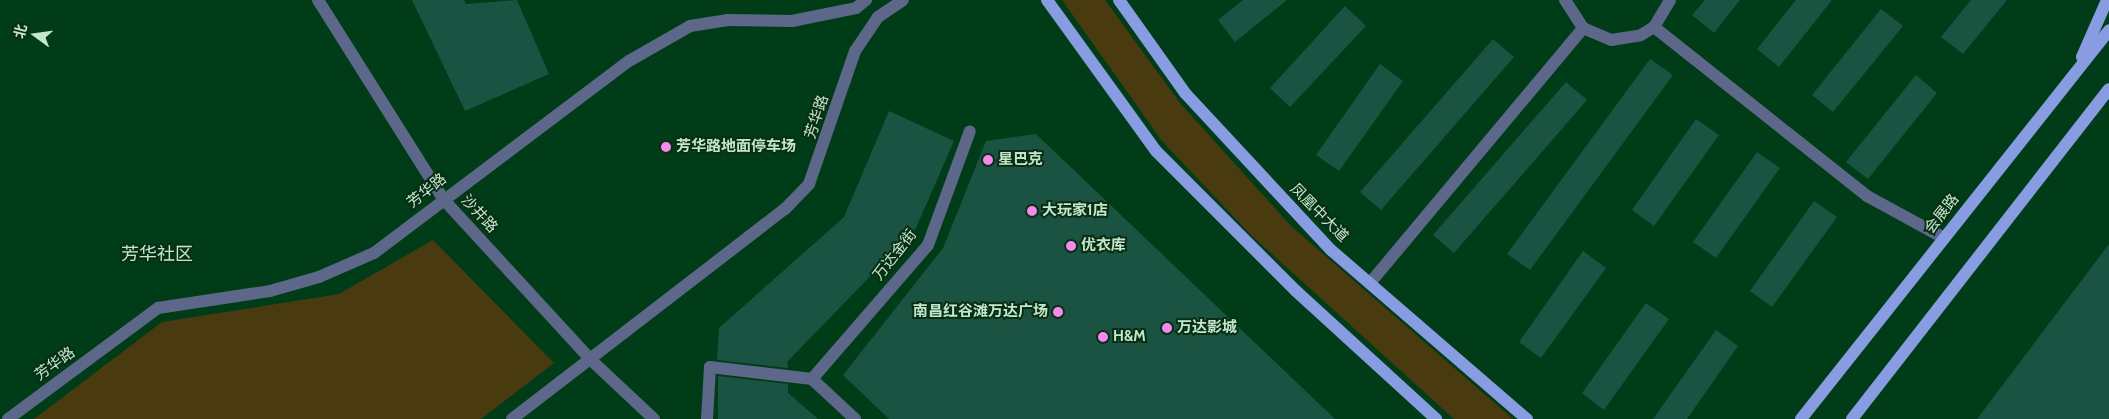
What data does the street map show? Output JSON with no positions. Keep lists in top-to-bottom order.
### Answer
{
  "streets": {
    "main road": ["凤凰中大道", "会展路"],
    "street": ["芳华路", "沙井路", "万达金街"]
  },
  "crossings": [
    ["芳华路", "沙井路"]
  ],
  "districts": ["芳华社区"],
  "places": [
    "芳华路地面停车场",
    "星巴克",
    "大玩家1店",
    "优衣库",
    "南昌红谷滩万达广场",
    "万达影城",
    "H&M"
  ],
  "north": "left"
}
